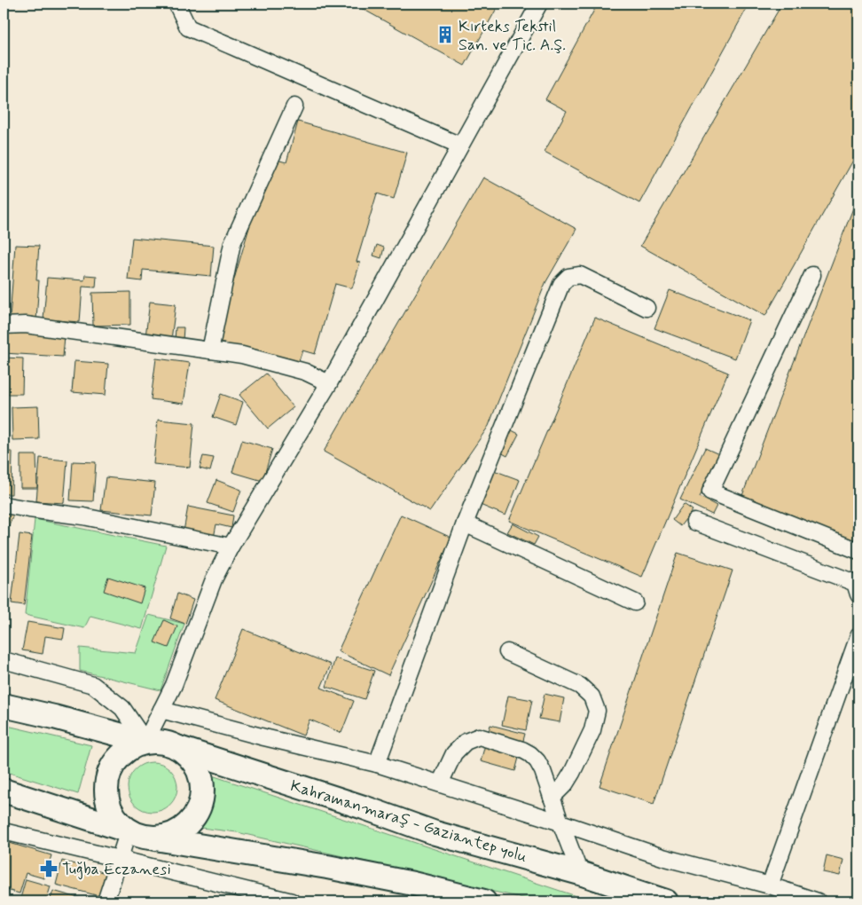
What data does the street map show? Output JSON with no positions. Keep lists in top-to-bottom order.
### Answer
{
  "streets": {
    "highway": ["Kahramanmaraş - Gaziantep yolu"]
  },
  "places": {
    "building": ["Kırteks Tekstil San. ve Tic. A.Ş."],
    "pharmacy": ["Tuğba Eczanesi"]
  }
}
